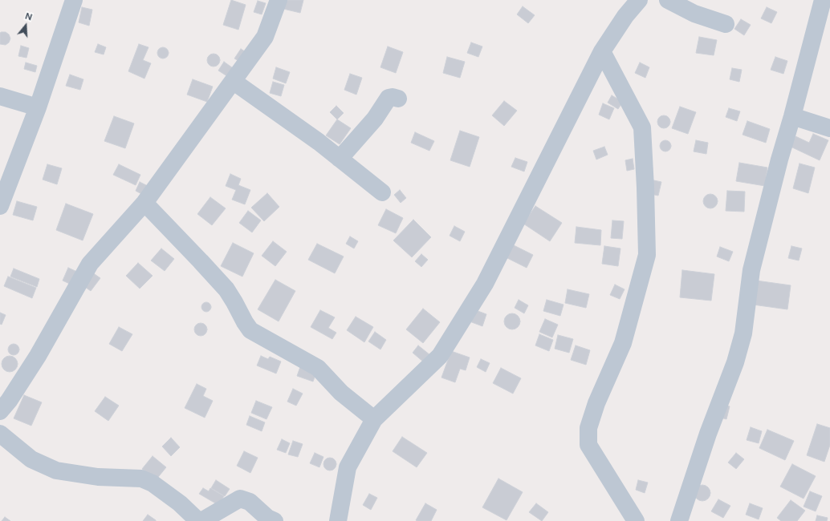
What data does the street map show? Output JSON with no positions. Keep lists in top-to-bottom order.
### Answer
{
  "north": "top"
}
